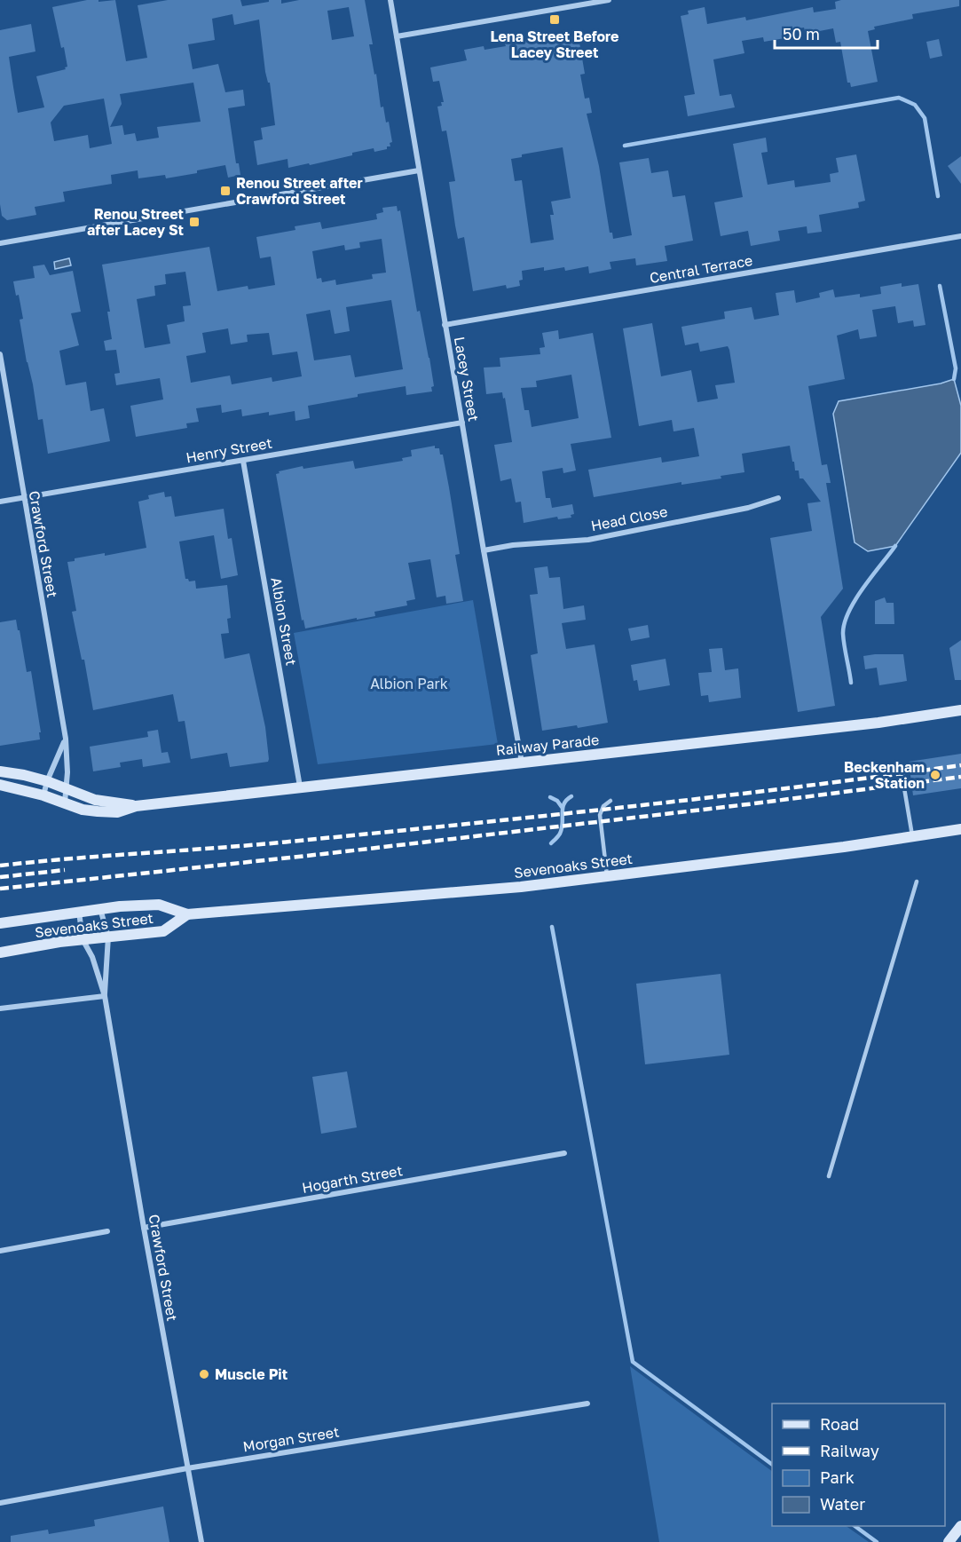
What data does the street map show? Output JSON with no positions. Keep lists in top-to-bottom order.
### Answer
{
  "streets": {
    "main road": ["Railway Parade", "Sevenoaks Street"],
    "street": [
      "Central Terrace",
      "Lacey Street",
      "Henry Street",
      "Head Close",
      "Crawford Street",
      "Albion Street",
      "Hogarth Street",
      "Morgan Street"
    ]
  },
  "crossings": [
    ["Central Terrace", "Lacey Street"],
    ["Lacey Street", "Henry Street"],
    ["Lacey Street", "Head Close"],
    ["Lacey Street", "Railway Parade"],
    ["Henry Street", "Crawford Street"],
    ["Henry Street", "Albion Street"],
    ["Crawford Street", "Railway Parade"],
    ["Crawford Street", "Sevenoaks Street"],
    ["Crawford Street", "Hogarth Street"],
    ["Crawford Street", "Morgan Street"],
    ["Albion Street", "Railway Parade"]
  ],
  "parks": ["Albion Park"],
  "places": {
    "transit": ["Lena Street Before Lacey Street", "Renou Street after Crawford Street", "Renou Street after Lacey St"],
    "other": ["Beckenham Station", "Muscle Pit"]
  },
  "legend": [
    "Road",
    "Railway",
    "Park",
    "Water"
  ],
  "scale_bar": "50 m"
}
